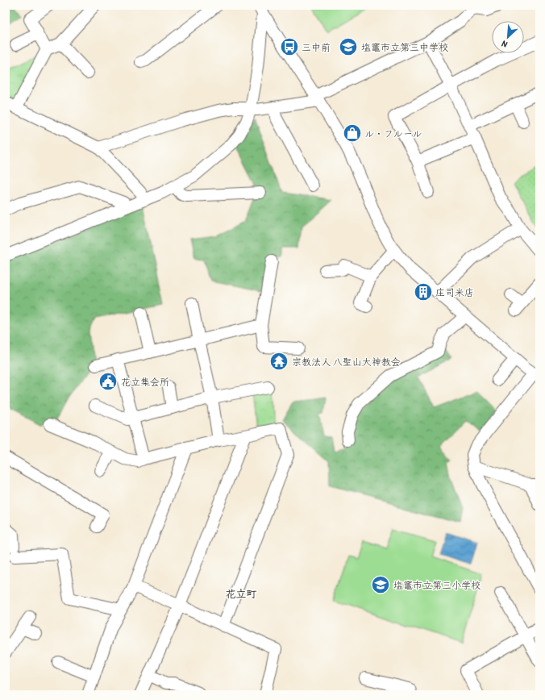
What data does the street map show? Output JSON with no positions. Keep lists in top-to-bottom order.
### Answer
{
  "districts": ["花立町"],
  "places": {
    "bus stop": ["三中前"],
    "school or university": ["塩竈市立第三中学校", "塩竈市立第三小学校"],
    "shop": ["ル・フルール"],
    "building": ["庄司米店"],
    "temple": ["宗教法人 八聖山大神教会"],
    "public building": ["花立集会所"]
  },
  "north": "bottom left"
}
